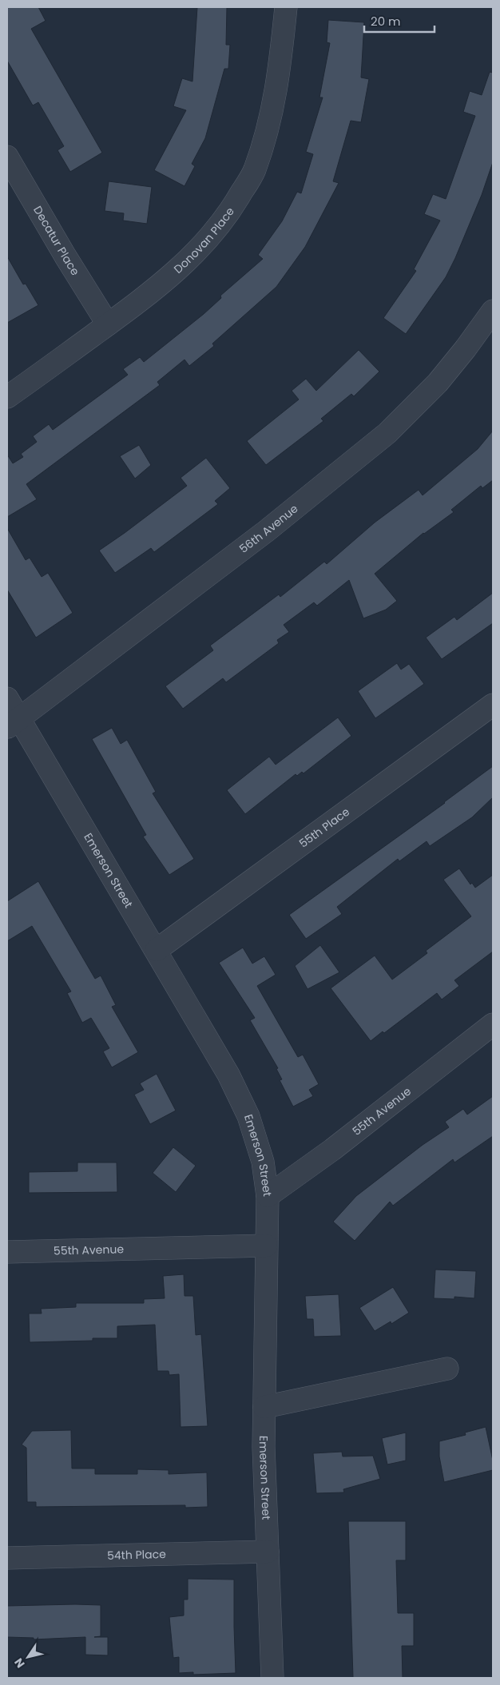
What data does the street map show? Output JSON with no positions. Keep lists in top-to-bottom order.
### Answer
{
  "streets": {
    "street": [
      "Donovan Place",
      "Decatur Place",
      "56th Avenue",
      "55th Place",
      "Emerson Street",
      "55th Avenue",
      "54th Place"
    ]
  },
  "crossings": [
    ["Donovan Place", "Decatur Place"],
    ["56th Avenue", "Emerson Street"],
    ["55th Place", "Emerson Street"],
    ["Emerson Street", "55th Avenue"],
    ["Emerson Street", "54th Place"]
  ],
  "scale_bar": "20 m",
  "north": "bottom left"
}
